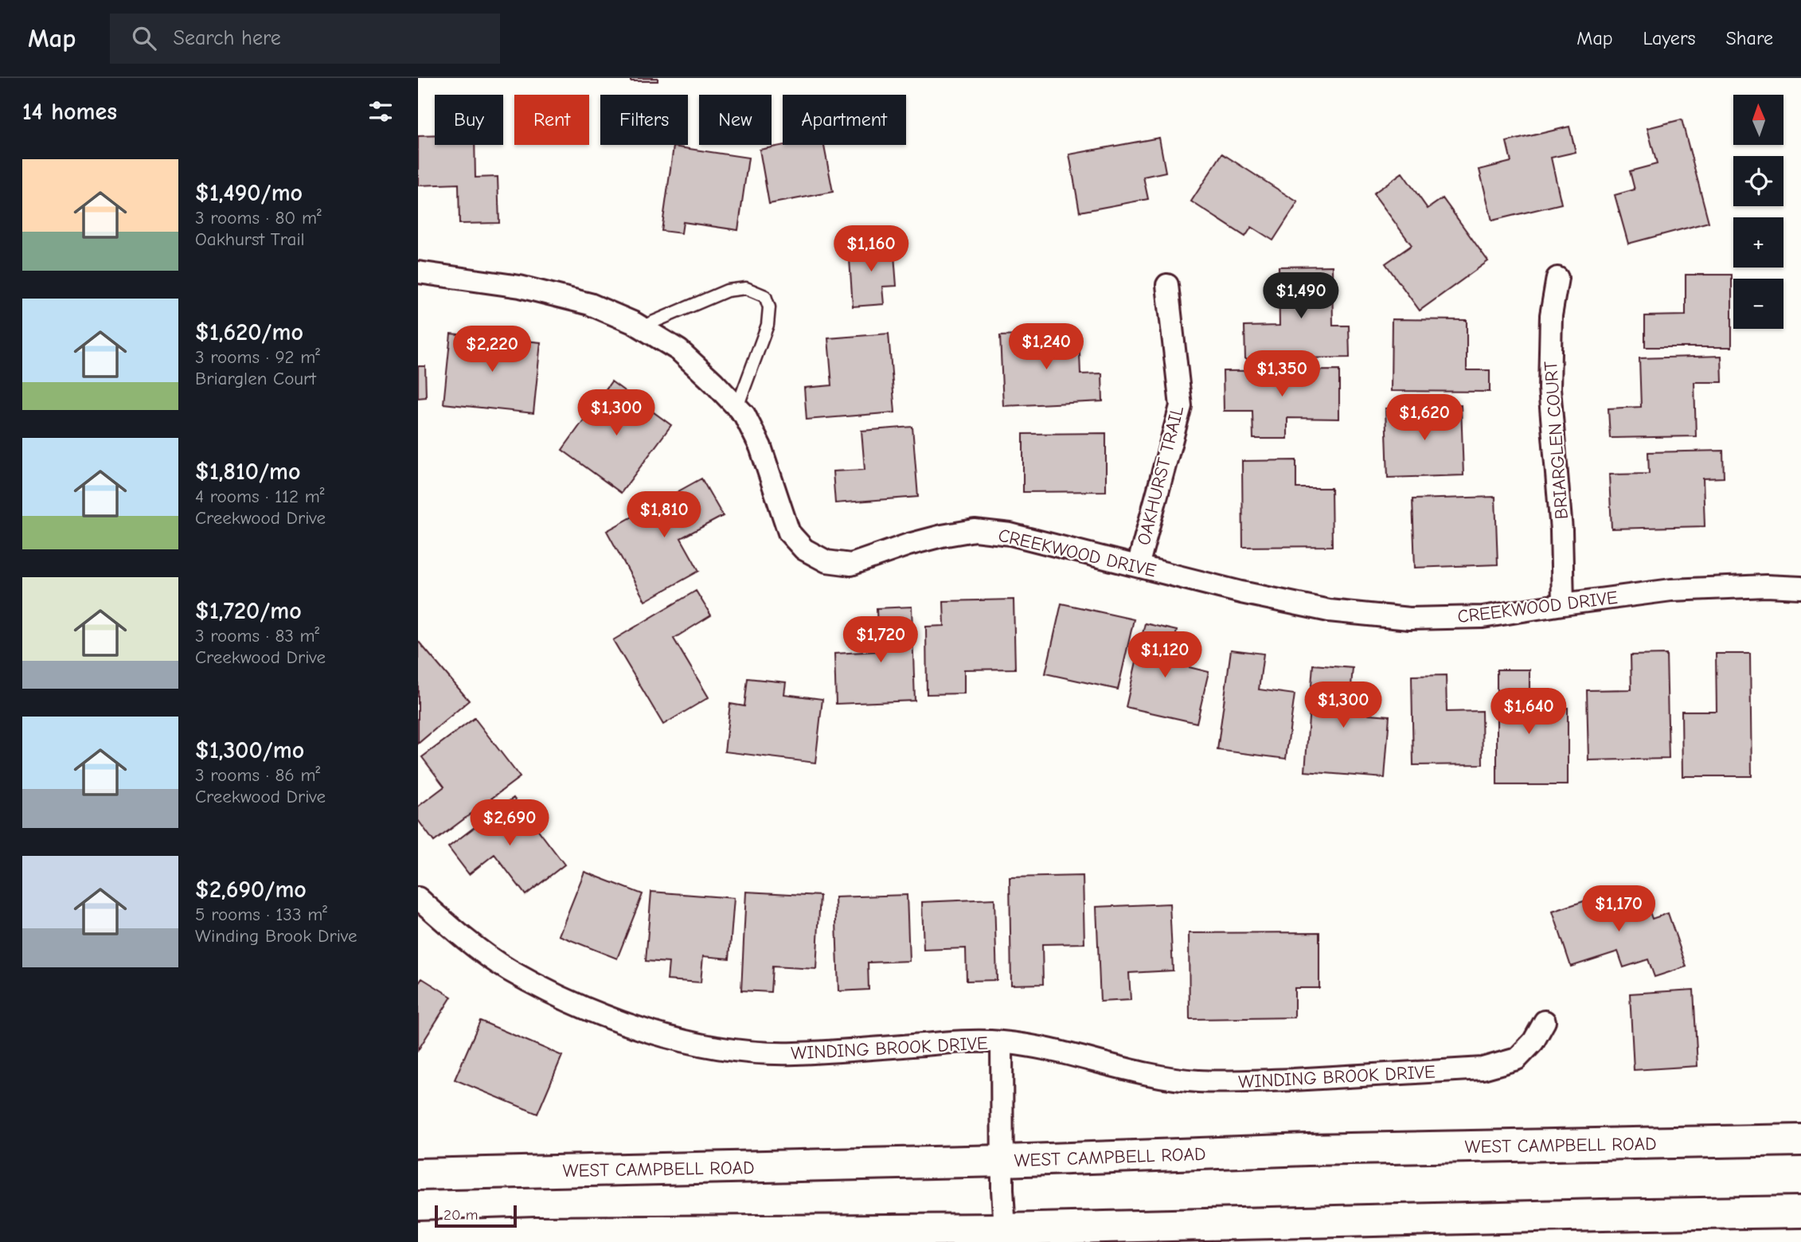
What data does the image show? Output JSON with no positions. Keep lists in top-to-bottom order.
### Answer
{
  "streets": {
    "main road": ["WEST CAMPBELL ROAD"],
    "street": [
      "BRIARGLEN COURT",
      "OAKHURST TRAIL",
      "CREEKWOOD DRIVE",
      "WINDING BROOK DRIVE"
    ]
  },
  "crossings": [
    ["BRIARGLEN COURT", "CREEKWOOD DRIVE"],
    ["OAKHURST TRAIL", "CREEKWOOD DRIVE"]
  ],
  "scale_bar": "20 m",
  "north": "top",
  "page": {
    "header": "Map",
    "search": "Search here",
    "nav": ["Map", "Layers", "Share"],
    "heading": "14 homes",
    "map_buttons": ["+", "−"],
    "chip": [
      "Buy",
      "Rent",
      "Filters",
      "New",
      "Apartment"
    ],
    "list": [
      {
        "name": "$1,490/mo",
        "note": "3 rooms · 80 m² · Oakhurst Trail"
      },
      {
        "name": "$1,620/mo",
        "note": "3 rooms · 92 m² · Briarglen Court"
      },
      {
        "name": "$1,810/mo",
        "note": "4 rooms · 112 m² · Creekwood Drive"
      },
      {
        "name": "$1,720/mo",
        "note": "3 rooms · 83 m² · Creekwood Drive"
      },
      {
        "name": "$1,300/mo",
        "note": "3 rooms · 86 m² · Creekwood Drive"
      },
      {
        "name": "$2,690/mo",
        "note": "5 rooms · 133 m² · Winding Brook Drive"
      }
    ],
    "price": [
      "$1,160",
      "$1,490",
      "$1,240",
      "$2,220",
      "$1,350",
      "$1,300",
      "$1,620",
      "$1,810",
      "$1,720",
      "$1,120",
      "$1,300",
      "$1,640",
      "$2,690",
      "$1,170"
    ],
    "scale": "20 m"
  }
}
